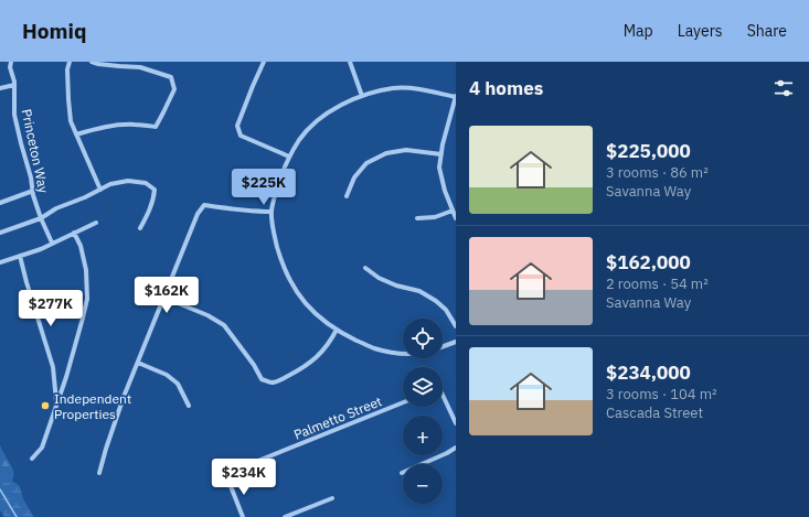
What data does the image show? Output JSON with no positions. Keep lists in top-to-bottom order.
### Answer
{
  "streets": {
    "street": ["Princeton Way", "Palmetto Street"]
  },
  "places": ["Independent Properties"],
  "page": {
    "header": "Homiq",
    "nav": ["Map", "Layers", "Share"],
    "heading": "4 homes",
    "list": [
      {
        "name": "$225,000",
        "note": "3 rooms · 86 m² · Savanna Way"
      },
      {
        "name": "$162,000",
        "note": "2 rooms · 54 m² · Savanna Way"
      },
      {
        "name": "$234,000",
        "note": "3 rooms · 104 m² · Cascada Street"
      }
    ],
    "price": [
      "$225K",
      "$162K",
      "$277K",
      "$234K"
    ],
    "map_buttons": ["+", "−"]
  }
}
